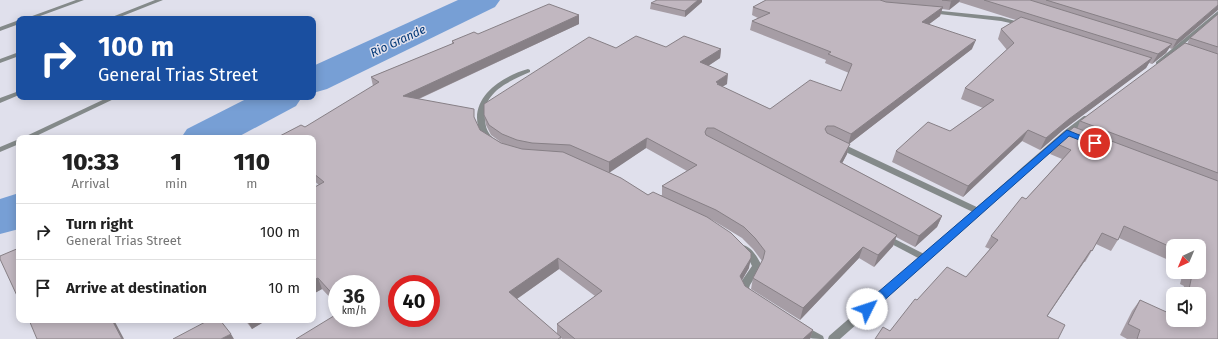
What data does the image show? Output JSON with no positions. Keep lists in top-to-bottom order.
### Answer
{
  "water": ["Rio Grande"],
  "north": "bottom left",
  "page": {
    "turn": ["100 m", "General Trias Street"],
    "eta": [
      "10:33",
      "Arrival",
      "1",
      "min",
      "110",
      "m"
    ],
    "list": [
      {
        "name": "Turn right",
        "note": "General Trias Street",
        "value": "100 m"
      },
      {
        "name": "Arrive at destination",
        "value": "10 m"
      }
    ],
    "speed": "36 km/h",
    "limit": "40"
  }
}
